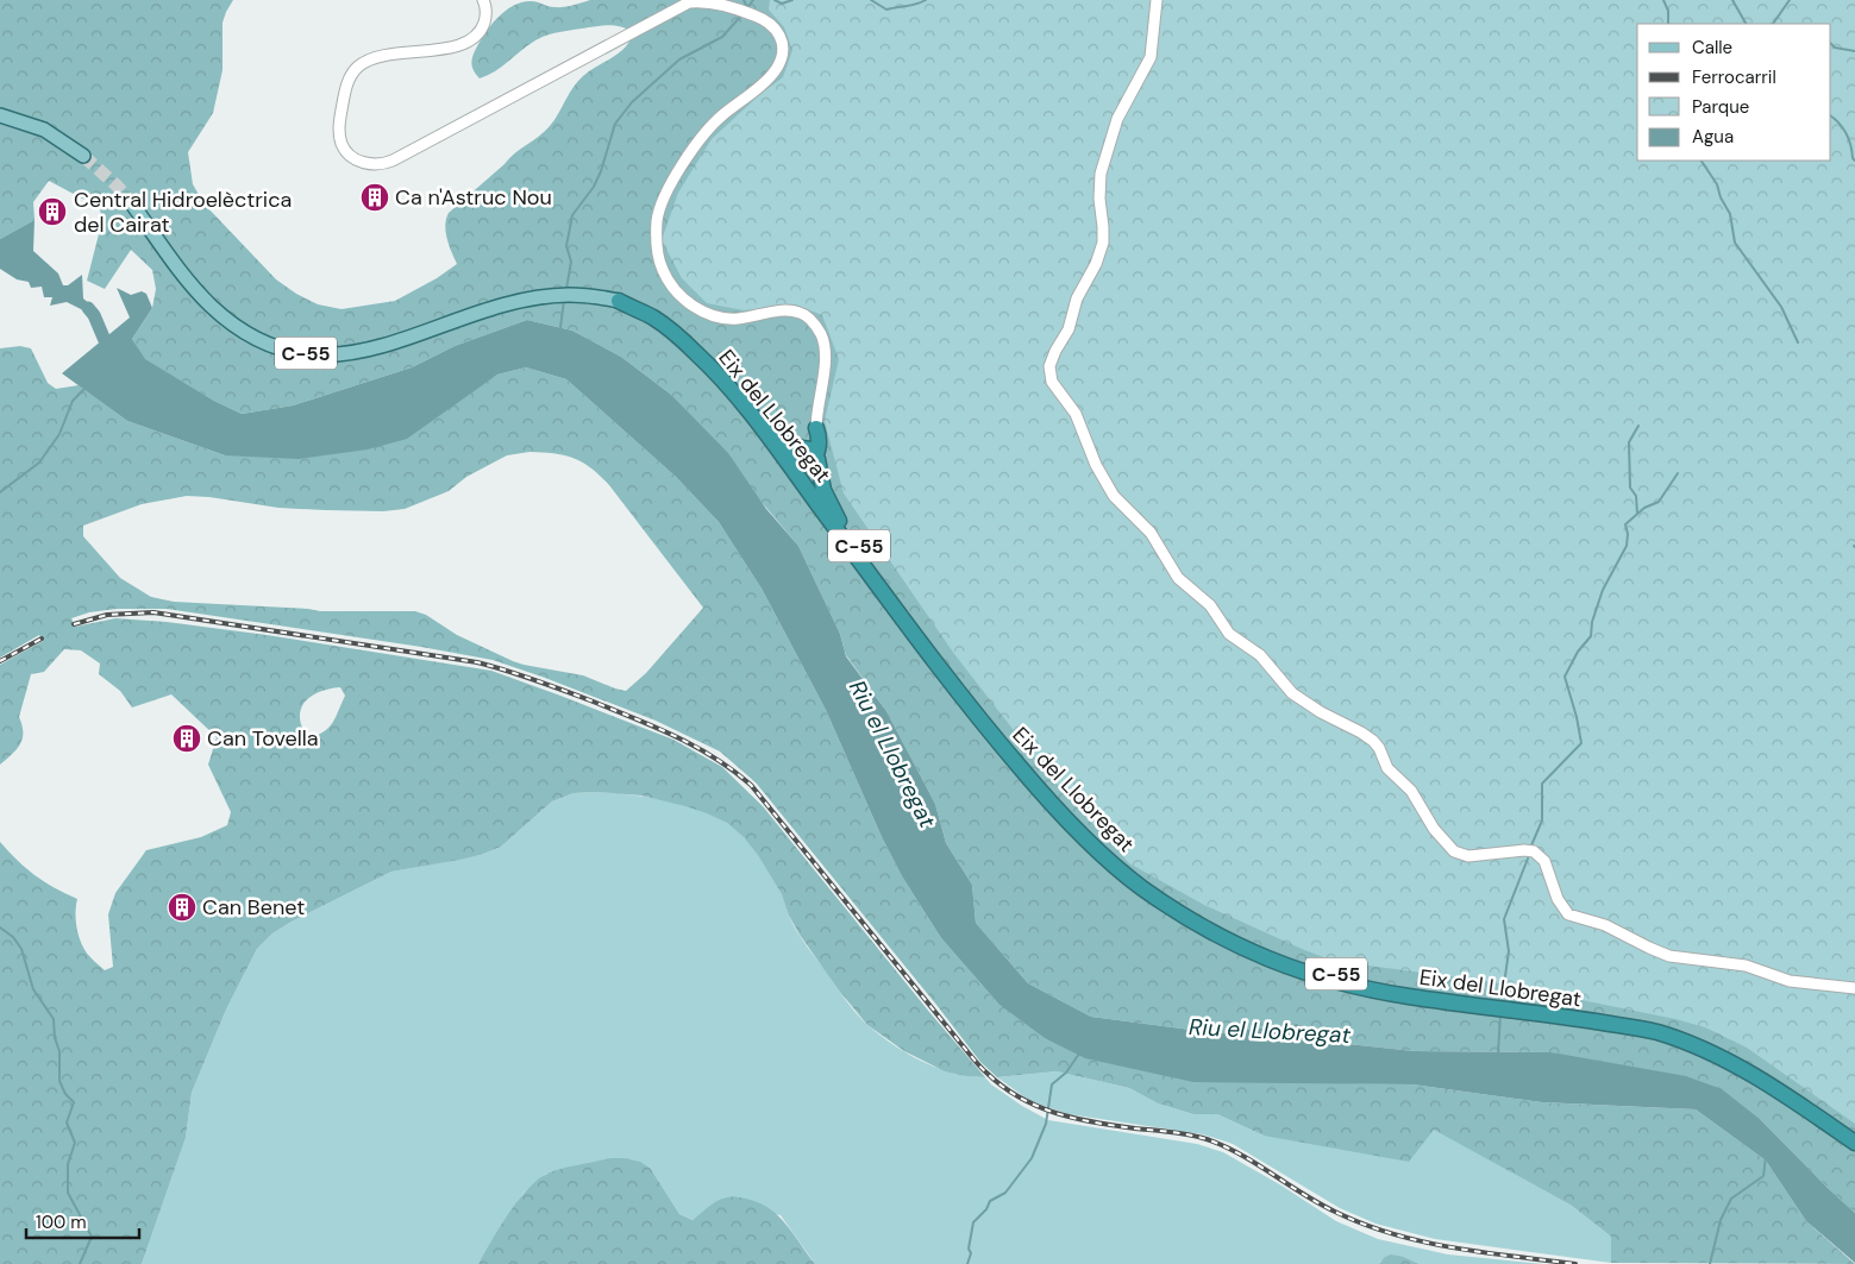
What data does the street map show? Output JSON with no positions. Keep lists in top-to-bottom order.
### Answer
{
  "streets": {
    "highway": ["C-55", "Eix del Llobregat"]
  },
  "crossings": [
    ["C-55", "Eix del Llobregat"]
  ],
  "water": ["Riu el Llobregat"],
  "places": {
    "building": [
      "Ca n'Astruc Nou",
      "Central Hidroelèctrica del Cairat",
      "Can Tovella",
      "Can Benet"
    ]
  },
  "legend": [
    "Calle",
    "Ferrocarril",
    "Parque",
    "Agua"
  ],
  "scale_bar": "100 m"
}
